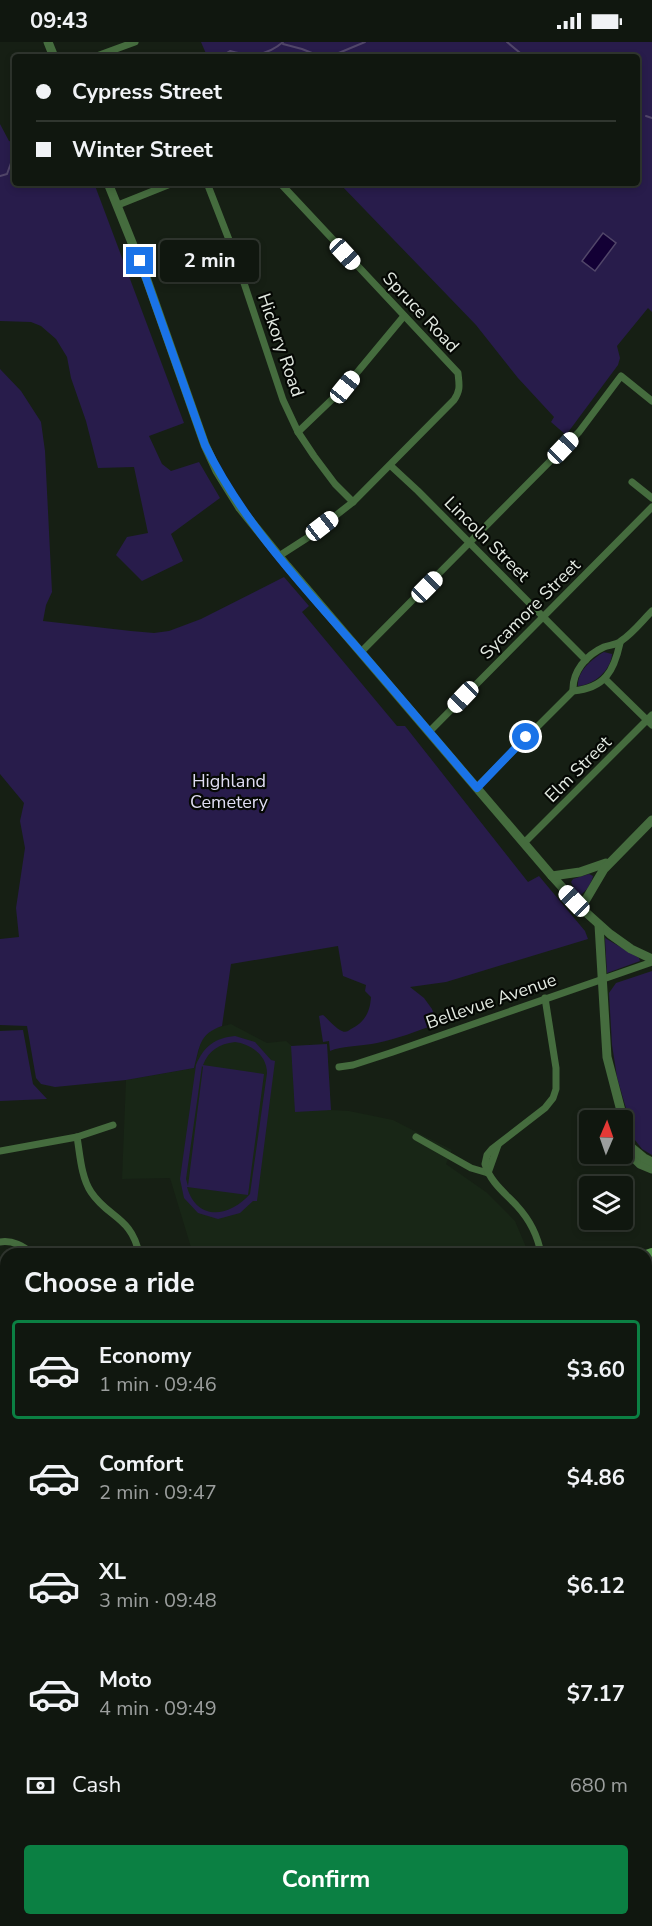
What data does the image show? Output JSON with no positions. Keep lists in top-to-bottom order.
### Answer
{
  "streets": {
    "street": [
      "Spruce Road",
      "Hickory Road",
      "Lincoln Street",
      "Sycamore Street",
      "Elm Street",
      "Bellevue Avenue"
    ]
  },
  "crossings": [
    ["Spruce Road", "Hickory Road"],
    ["Spruce Road", "Lincoln Street"],
    ["Lincoln Street", "Sycamore Street"]
  ],
  "parks": ["Highland Cemetery"],
  "north": "top",
  "page": {
    "status": "09:43",
    "banner": ["Cypress Street", "Winter Street"],
    "bubble": "2 min",
    "heading": "Choose a ride",
    "list": [
      {
        "name": "Economy",
        "note": "1 min · 09:46",
        "value": "$3.60"
      },
      {
        "name": "Comfort",
        "note": "2 min · 09:47",
        "value": "$4.86"
      },
      {
        "name": "XL",
        "note": "3 min · 09:48",
        "value": "$6.12"
      },
      {
        "name": "Moto",
        "note": "4 min · 09:49",
        "value": "$7.17"
      }
    ],
    "pay": ["Cash", "680 m"],
    "buttons": "Confirm"
  }
}
